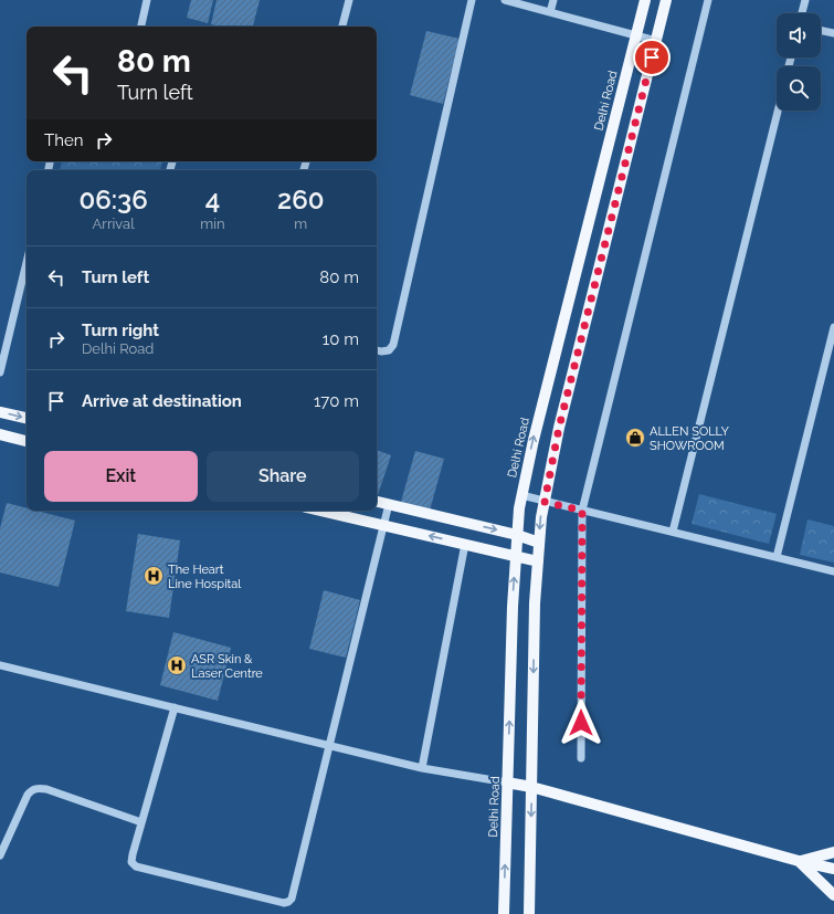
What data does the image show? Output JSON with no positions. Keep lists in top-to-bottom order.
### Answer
{
  "streets": {
    "main road": ["Delhi Road"]
  },
  "places": {
    "shop": ["ALLEN SOLLY SHOWROOM"],
    "hospital": ["The Heart Line Hospital", "ASR Skin & Laser Centre"]
  },
  "page": {
    "turn": ["80 m", "Turn left"],
    "then": "Then",
    "eta": [
      "06:36",
      "Arrival",
      "4",
      "min",
      "260",
      "m"
    ],
    "list": [
      {
        "name": "Turn left",
        "value": "80 m"
      },
      {
        "name": "Turn right",
        "note": "Delhi Road",
        "value": "10 m"
      },
      {
        "name": "Arrive at destination",
        "value": "170 m"
      }
    ],
    "buttons": ["Exit", "Share"]
  }
}
